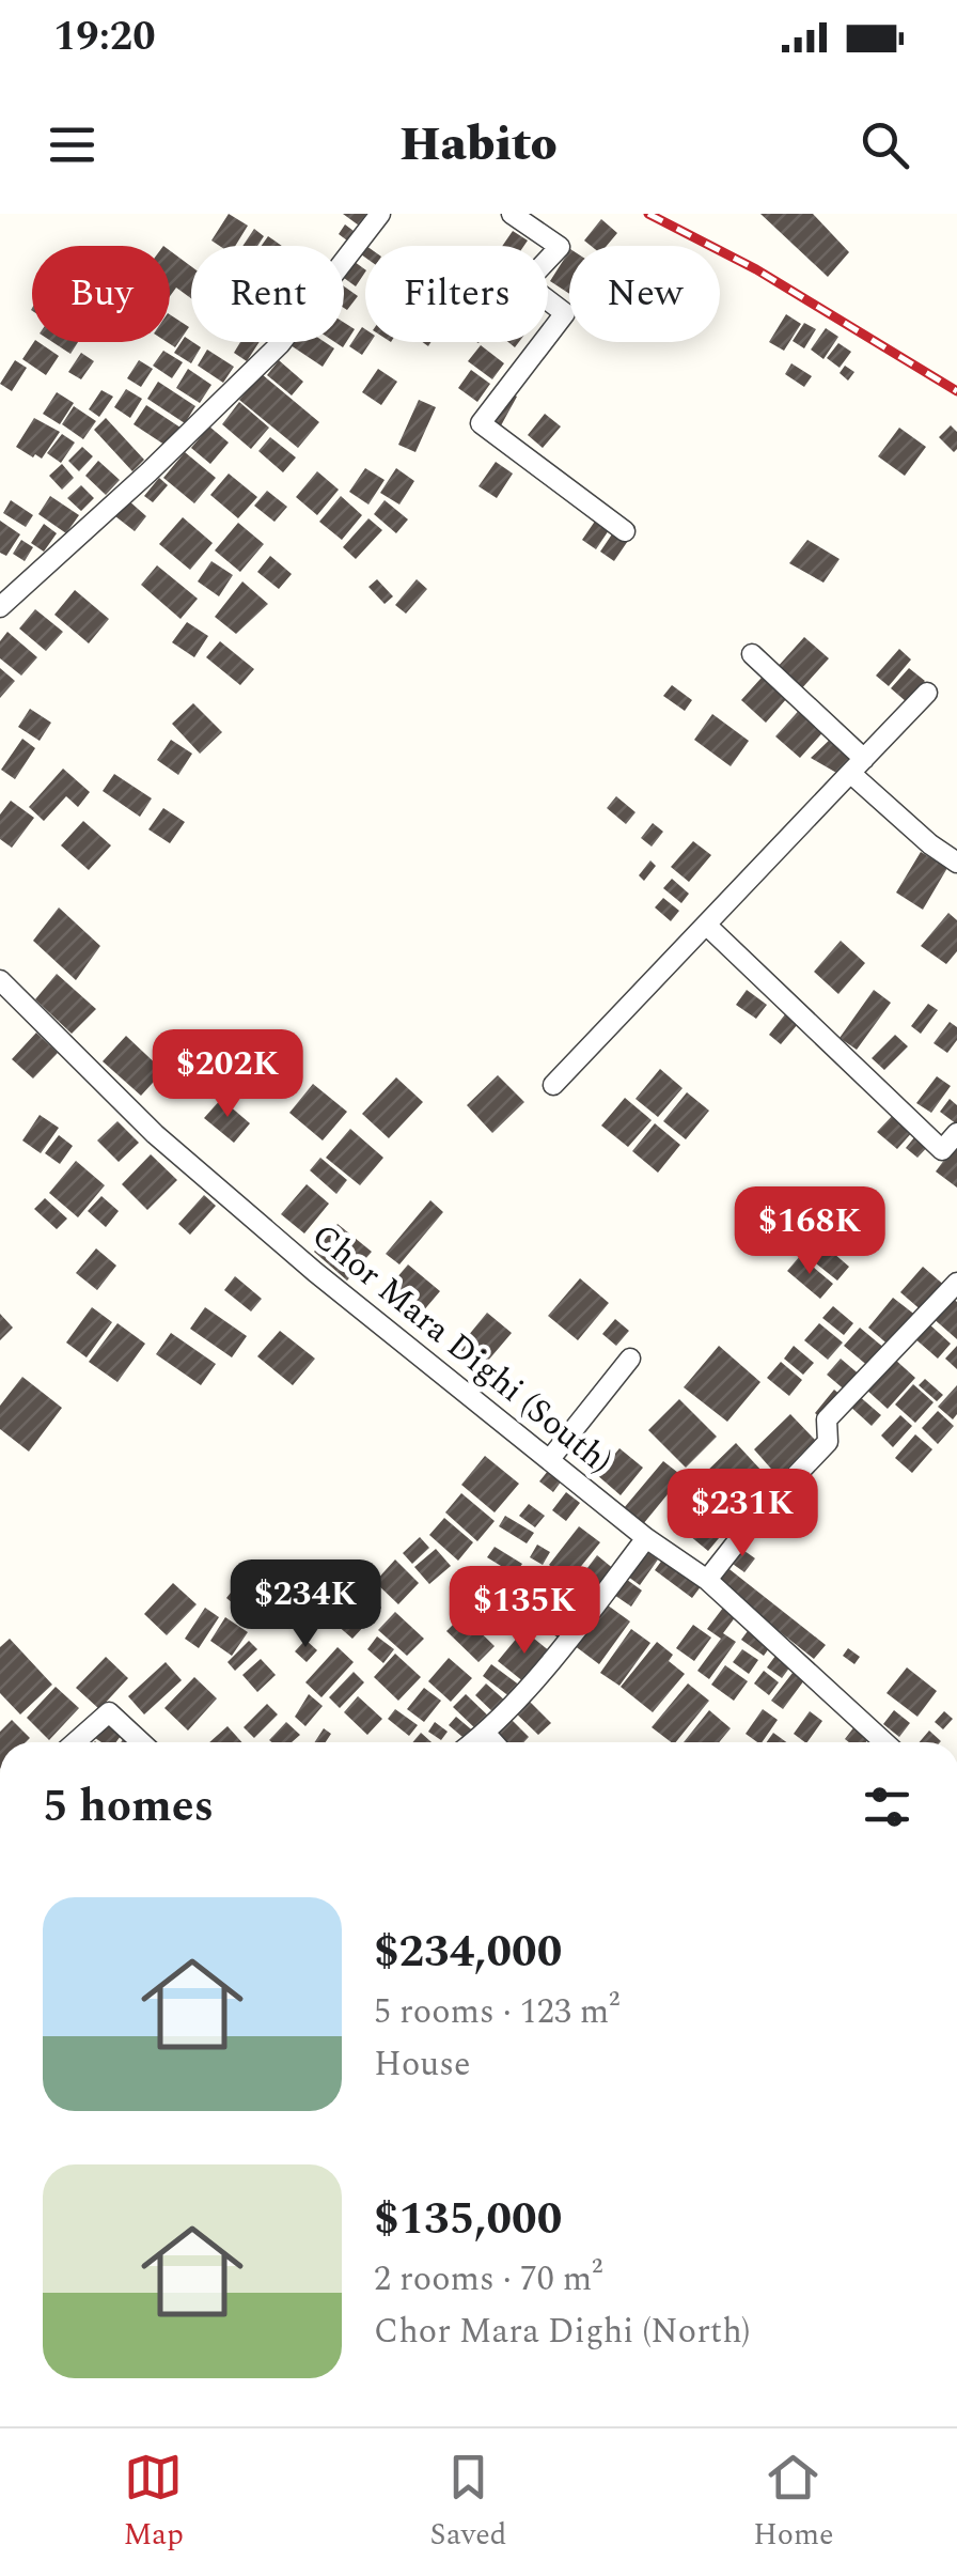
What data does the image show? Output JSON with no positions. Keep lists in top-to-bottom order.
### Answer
{
  "streets": {
    "street": ["Chor Mara Dighi (South)"]
  },
  "page": {
    "status": "19:20",
    "header": "Habito",
    "chip": [
      "Buy",
      "Rent",
      "Filters",
      "New"
    ],
    "price": [
      "$202K",
      "$168K",
      "$231K",
      "$234K",
      "$135K"
    ],
    "heading": "5 homes",
    "list": [
      {
        "name": "$234,000",
        "note": "5 rooms · 123 m² · House"
      },
      {
        "name": "$135,000",
        "note": "2 rooms · 70 m² · Chor Mara Dighi (North)"
      }
    ],
    "tabs": ["Map", "Saved", "Home"]
  }
}
